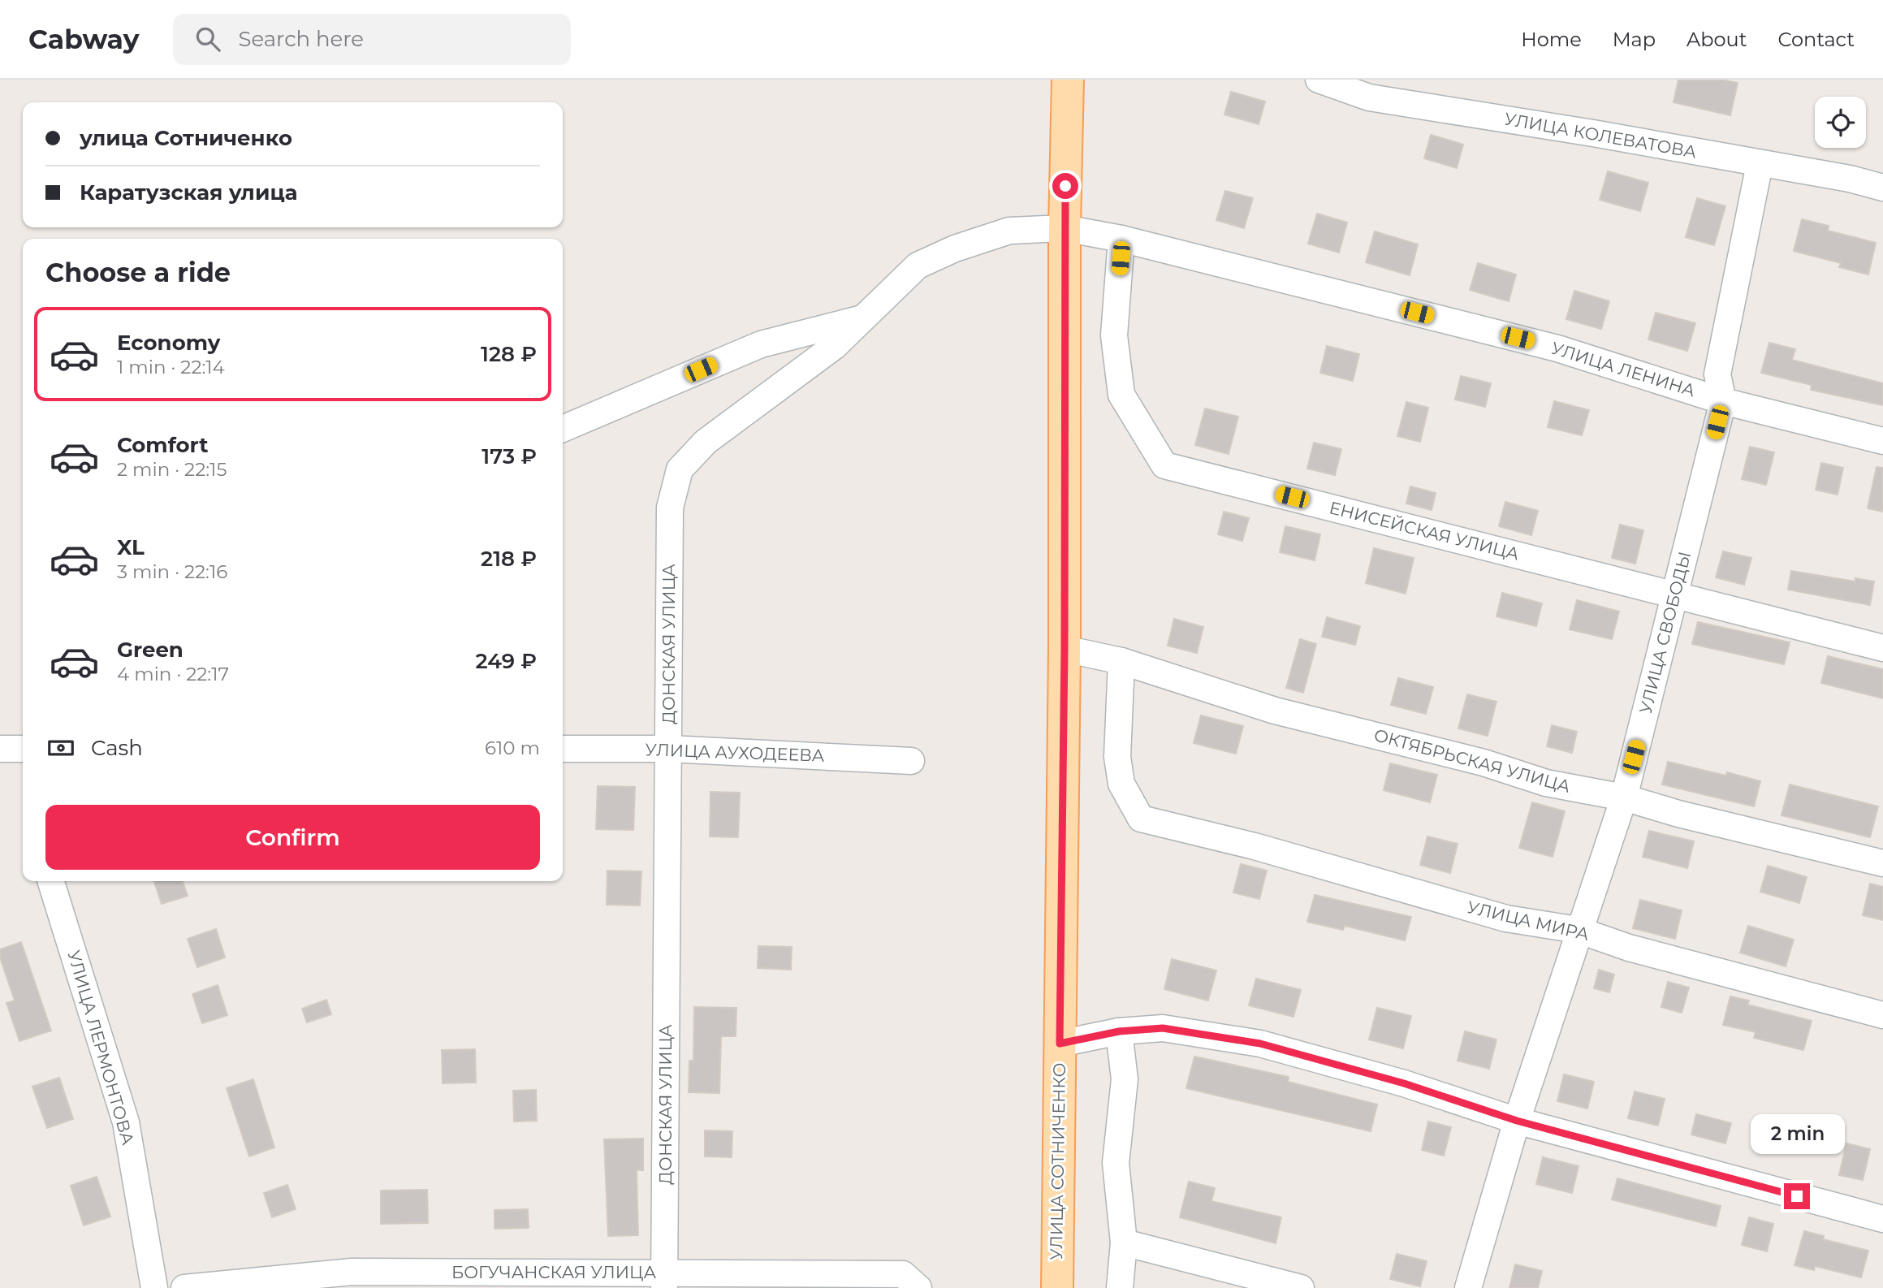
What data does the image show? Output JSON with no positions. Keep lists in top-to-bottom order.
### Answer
{
  "streets": {
    "main road": ["УЛИЦА СОТНИЧЕНКО"],
    "street": [
      "УЛИЦА КОЛЕВАТОВА",
      "УЛИЦА ЛЕНИНА",
      "ЕНИСЕЙСКАЯ УЛИЦА",
      "УЛИЦА СВОБОДЫ",
      "ДОНСКАЯ УЛИЦА",
      "УЛИЦА АУХОДЕЕВА",
      "ОКТЯБРЬСКАЯ УЛИЦА",
      "УЛИЦА МИРА",
      "УЛИЦА ЛЕРМОНТОВА",
      "БОГУЧАНСКАЯ УЛИЦА"
    ]
  },
  "crossings": [
    ["УЛИЦА КОЛЕВАТОВА", "УЛИЦА СВОБОДЫ"],
    ["УЛИЦА ЛЕНИНА", "ЕНИСЕЙСКАЯ УЛИЦА"],
    ["УЛИЦА ЛЕНИНА", "УЛИЦА СВОБОДЫ"],
    ["УЛИЦА ЛЕНИНА", "ДОНСКАЯ УЛИЦА"],
    ["УЛИЦА ЛЕНИНА", "УЛИЦА СОТНИЧЕНКО"],
    ["ЕНИСЕЙСКАЯ УЛИЦА", "УЛИЦА СВОБОДЫ"],
    ["УЛИЦА СВОБОДЫ", "ОКТЯБРЬСКАЯ УЛИЦА"],
    ["УЛИЦА СВОБОДЫ", "УЛИЦА МИРА"],
    ["ДОНСКАЯ УЛИЦА", "УЛИЦА АУХОДЕЕВА"],
    ["ДОНСКАЯ УЛИЦА", "УЛИЦА СОТНИЧЕНКО"],
    ["ДОНСКАЯ УЛИЦА", "БОГУЧАНСКАЯ УЛИЦА"],
    ["ОКТЯБРЬСКАЯ УЛИЦА", "УЛИЦА МИРА"],
    ["ОКТЯБРЬСКАЯ УЛИЦА", "УЛИЦА СОТНИЧЕНКО"]
  ],
  "page": {
    "header": "Cabway",
    "search": "Search here",
    "nav": [
      "Home",
      "Map",
      "About",
      "Contact"
    ],
    "banner": ["улица Сотниченко", "Каратузская улица"],
    "heading": "Choose a ride",
    "list": [
      {
        "name": "Economy",
        "note": "1 min · 22:14",
        "value": "128 ₽"
      },
      {
        "name": "Comfort",
        "note": "2 min · 22:15",
        "value": "173 ₽"
      },
      {
        "name": "XL",
        "note": "3 min · 22:16",
        "value": "218 ₽"
      },
      {
        "name": "Green",
        "note": "4 min · 22:17",
        "value": "249 ₽"
      }
    ],
    "pay": ["Cash", "610 m"],
    "buttons": "Confirm",
    "bubble": "2 min"
  }
}
